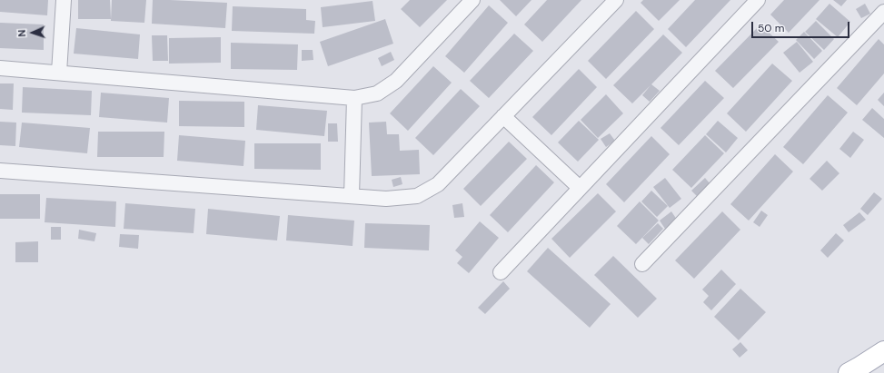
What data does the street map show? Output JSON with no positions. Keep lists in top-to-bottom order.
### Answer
{
  "scale_bar": "50 m",
  "north": "left"
}
